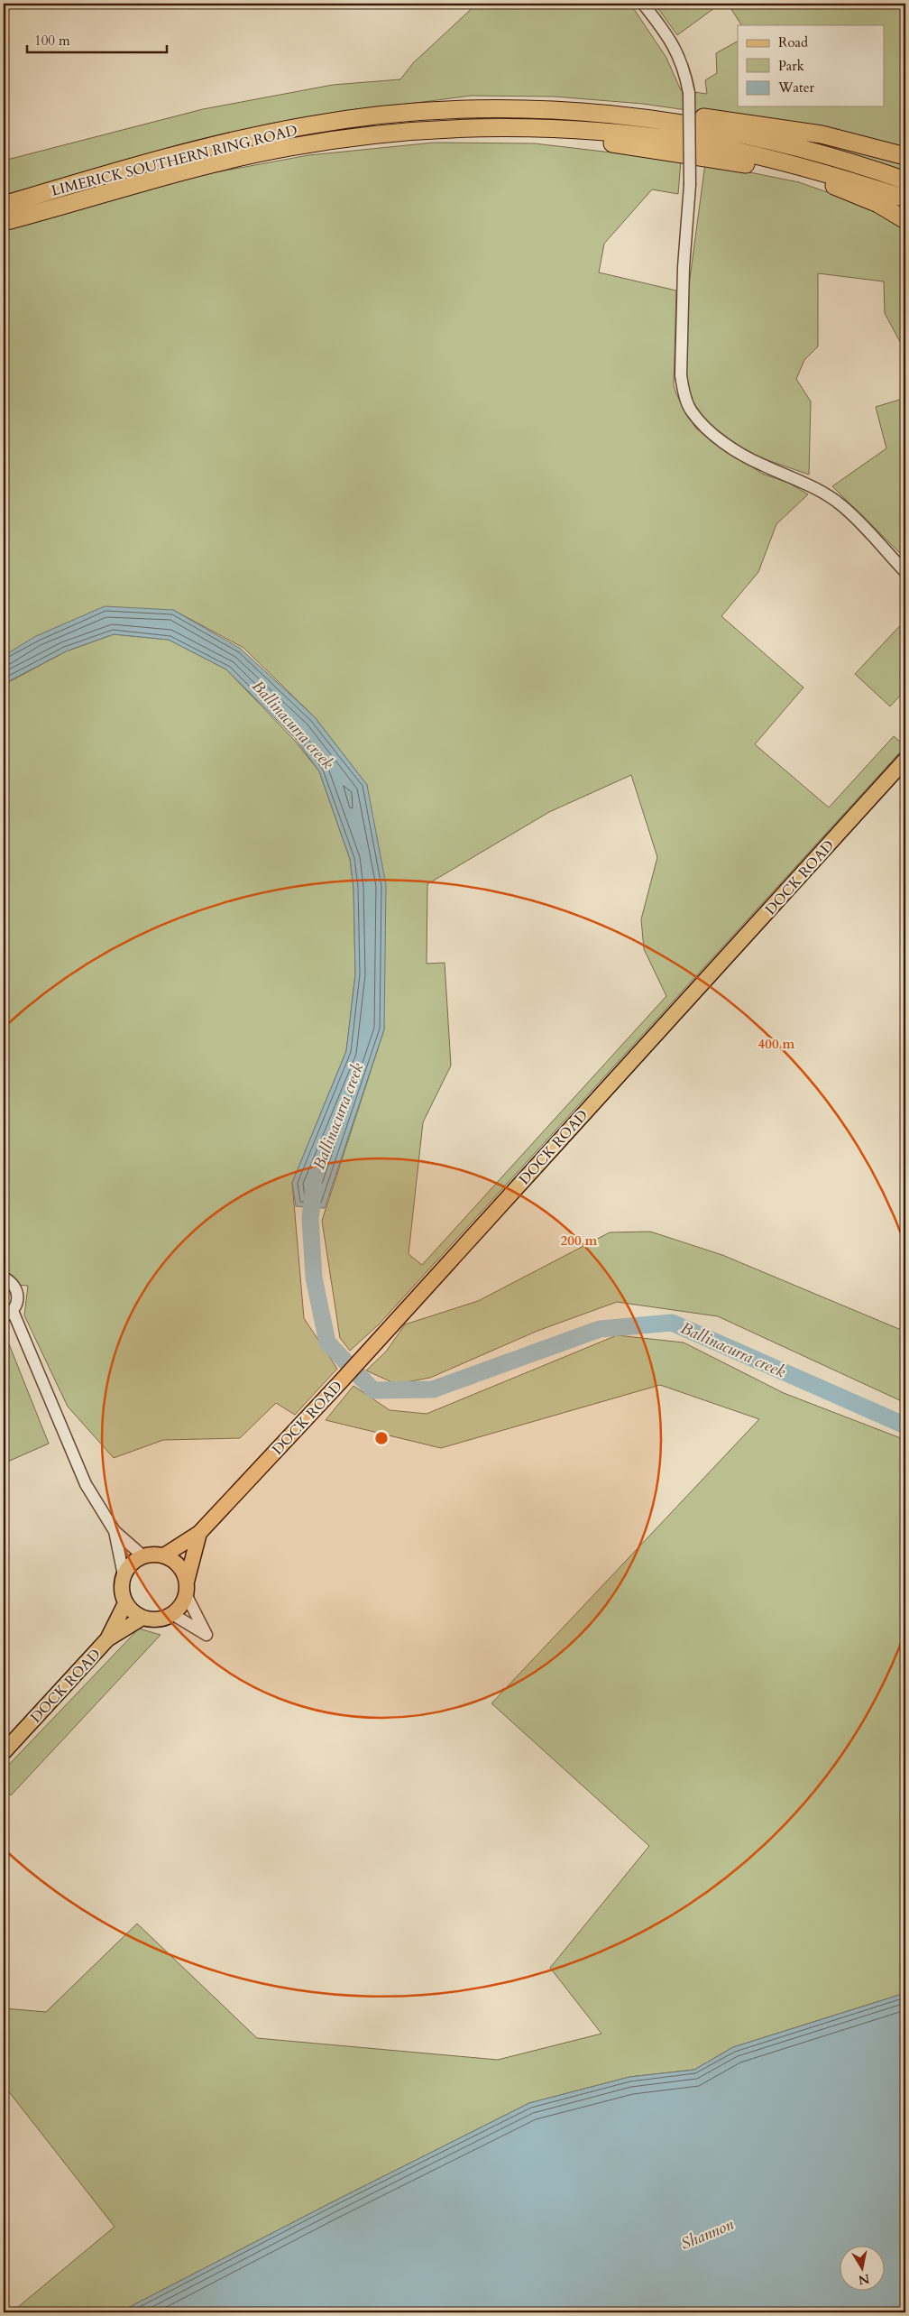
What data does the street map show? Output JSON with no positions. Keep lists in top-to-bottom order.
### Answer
{
  "streets": {
    "highway": ["LIMERICK SOUTHERN RING ROAD"],
    "main road": ["DOCK ROAD"]
  },
  "water": ["Ballinacurra creek", "Shannon"],
  "legend": ["Road", "Park", "Water"],
  "scale_bar": "100 m",
  "north": "bottom",
  "rings": ["400 m", "200 m"]
}
